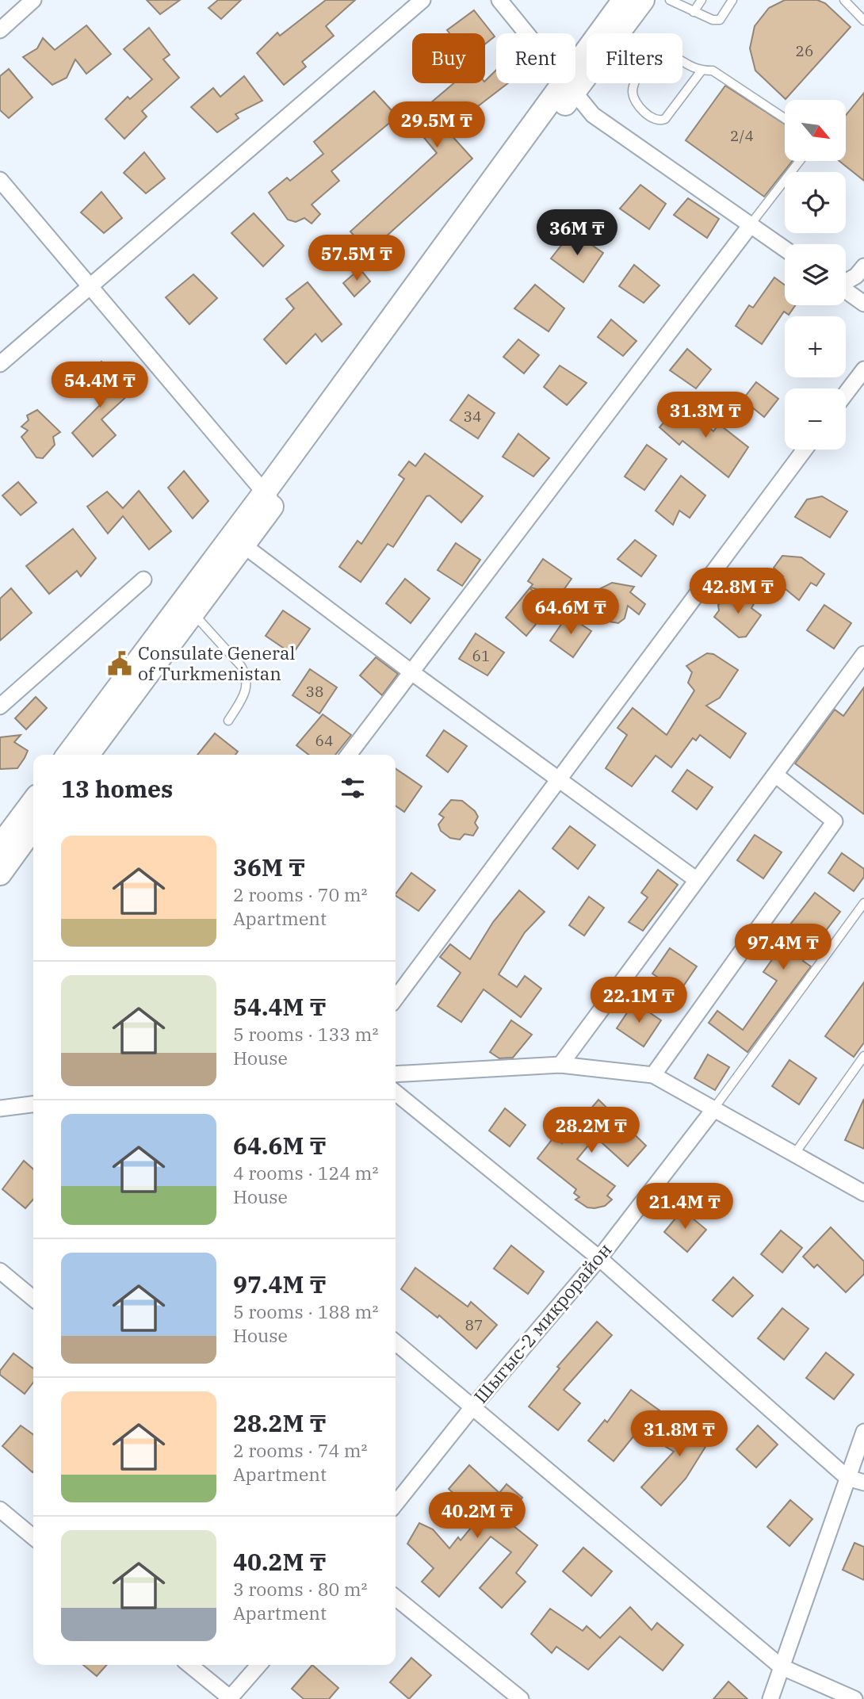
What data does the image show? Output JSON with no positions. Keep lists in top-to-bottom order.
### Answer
{
  "streets": {
    "street": ["Шыгыс-2 микрорайон"]
  },
  "places": {
    "public building": ["Consulate General of Turkmenistan"]
  },
  "house_numbers": [
    "26",
    "2/4",
    "34",
    "61",
    "38",
    "64",
    "87"
  ],
  "north": "bottom right",
  "page": {
    "chip": ["Buy", "Rent", "Filters"],
    "map_buttons": ["+", "−"],
    "price": [
      "29.5M ₸",
      "36M ₸",
      "57.5M ₸",
      "54.4M ₸",
      "31.3M ₸",
      "42.8M ₸",
      "64.6M ₸",
      "97.4M ₸",
      "22.1M ₸",
      "28.2M ₸",
      "21.4M ₸",
      "31.8M ₸",
      "40.2M ₸"
    ],
    "heading": "13 homes",
    "list": [
      {
        "name": "36M ₸",
        "note": "2 rooms · 70 m² · Apartment"
      },
      {
        "name": "54.4M ₸",
        "note": "5 rooms · 133 m² · House"
      },
      {
        "name": "64.6M ₸",
        "note": "4 rooms · 124 m² · House"
      },
      {
        "name": "97.4M ₸",
        "note": "5 rooms · 188 m² · House"
      },
      {
        "name": "28.2M ₸",
        "note": "2 rooms · 74 m² · Apartment"
      },
      {
        "name": "40.2M ₸",
        "note": "3 rooms · 80 m² · Apartment"
      }
    ]
  }
}
